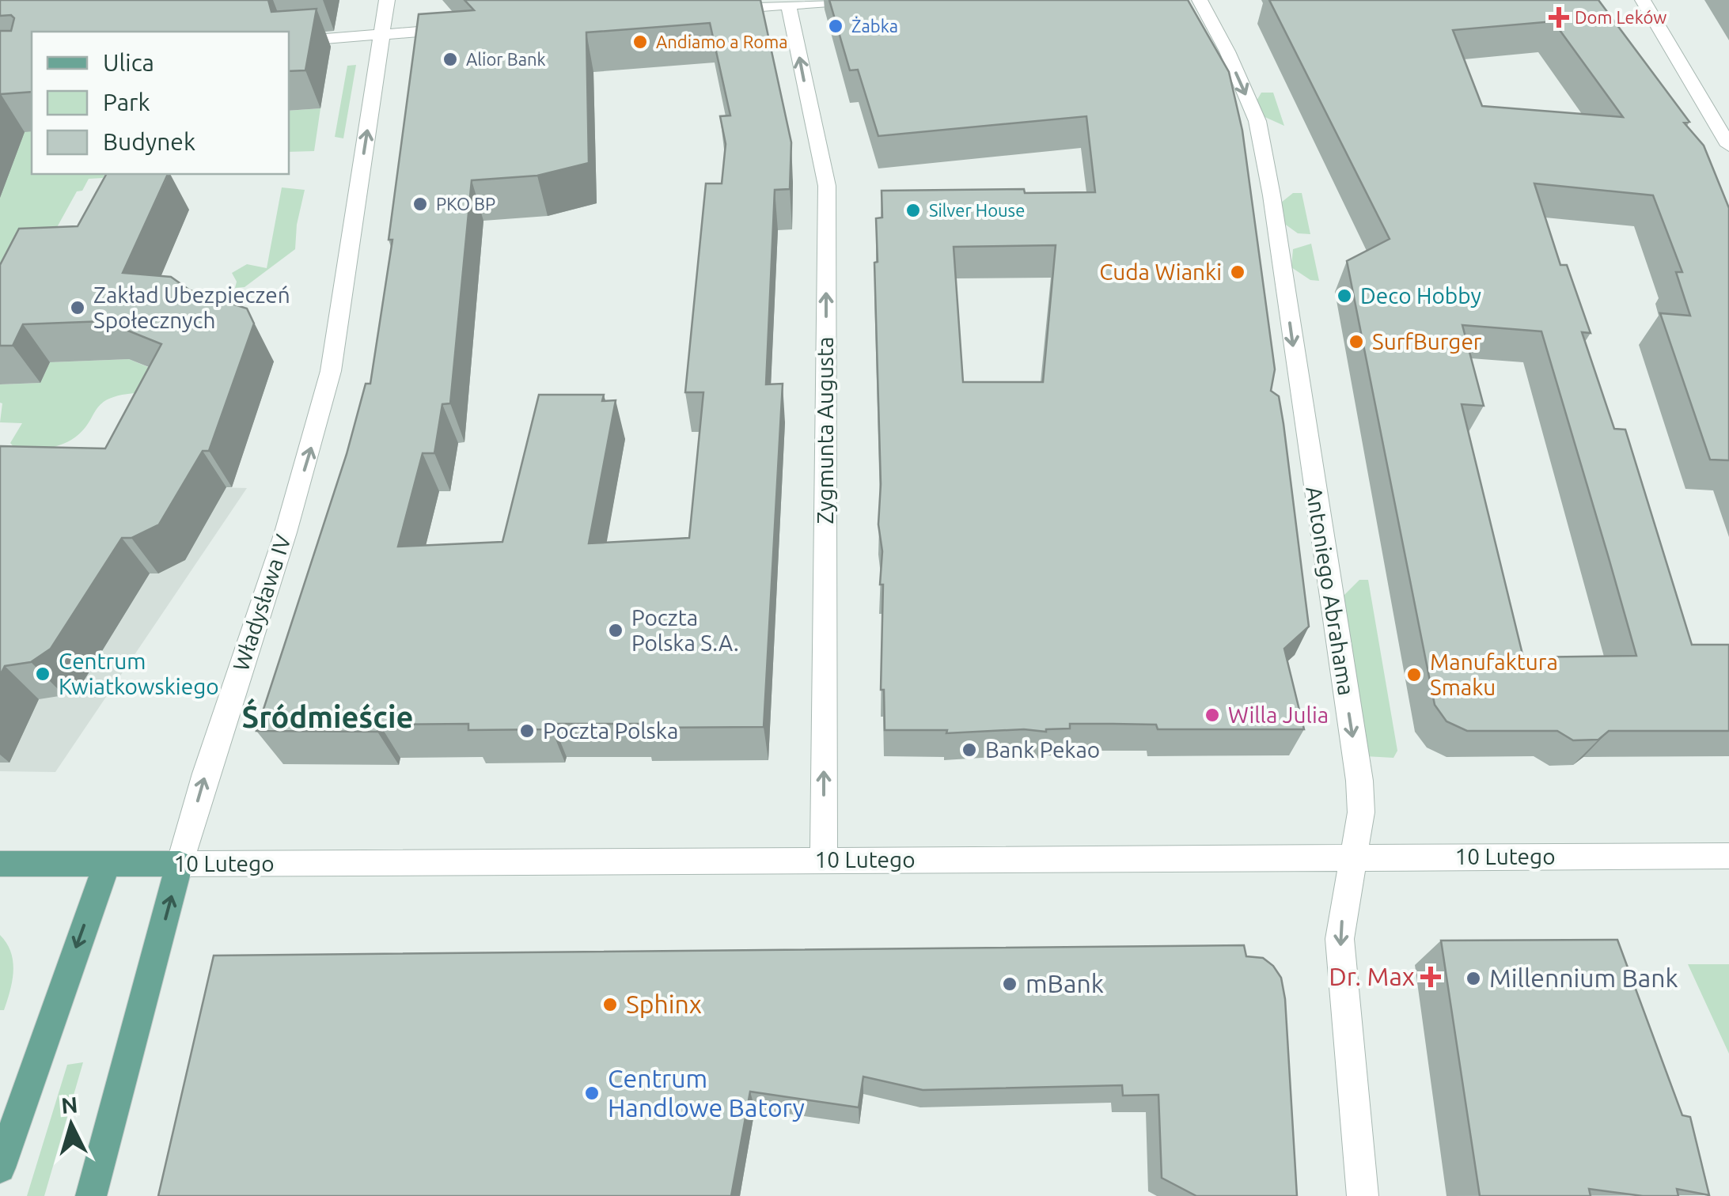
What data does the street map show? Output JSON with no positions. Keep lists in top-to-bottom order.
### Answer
{
  "streets": {
    "main road": ["Władysława IV", "10 Lutego"],
    "street": ["Zygmunta Augusta", "Antoniego Abrahama"]
  },
  "crossings": [
    ["Zygmunta Augusta", "10 Lutego"],
    ["Antoniego Abrahama", "10 Lutego"],
    ["Władysława IV", "10 Lutego"]
  ],
  "one_way": ["Zygmunta Augusta", "Antoniego Abrahama", "Władysława IV"],
  "districts": ["Śródmieście"],
  "places": {
    "health": ["Dom Leków", "Dr. Max"],
    "other": [
      "Żabka",
      "Andiamo a Roma",
      "Alior Bank",
      "PKO BP",
      "Silver House",
      "Cuda Wianki",
      "Deco Hobby",
      "Zakład Ubezpieczeń Społecznych",
      "SurfBurger",
      "Poczta Polska S.A.",
      "Centrum Kwiatkowskiego",
      "Manufaktura Smaku",
      "Willa Julia",
      "Poczta Polska",
      "Bank Pekao",
      "Millennium Bank",
      "mBank",
      "Sphinx",
      "Centrum Handlowe Batory"
    ]
  },
  "legend": ["Ulica", "Park", "Budynek"],
  "north": "top"
}
